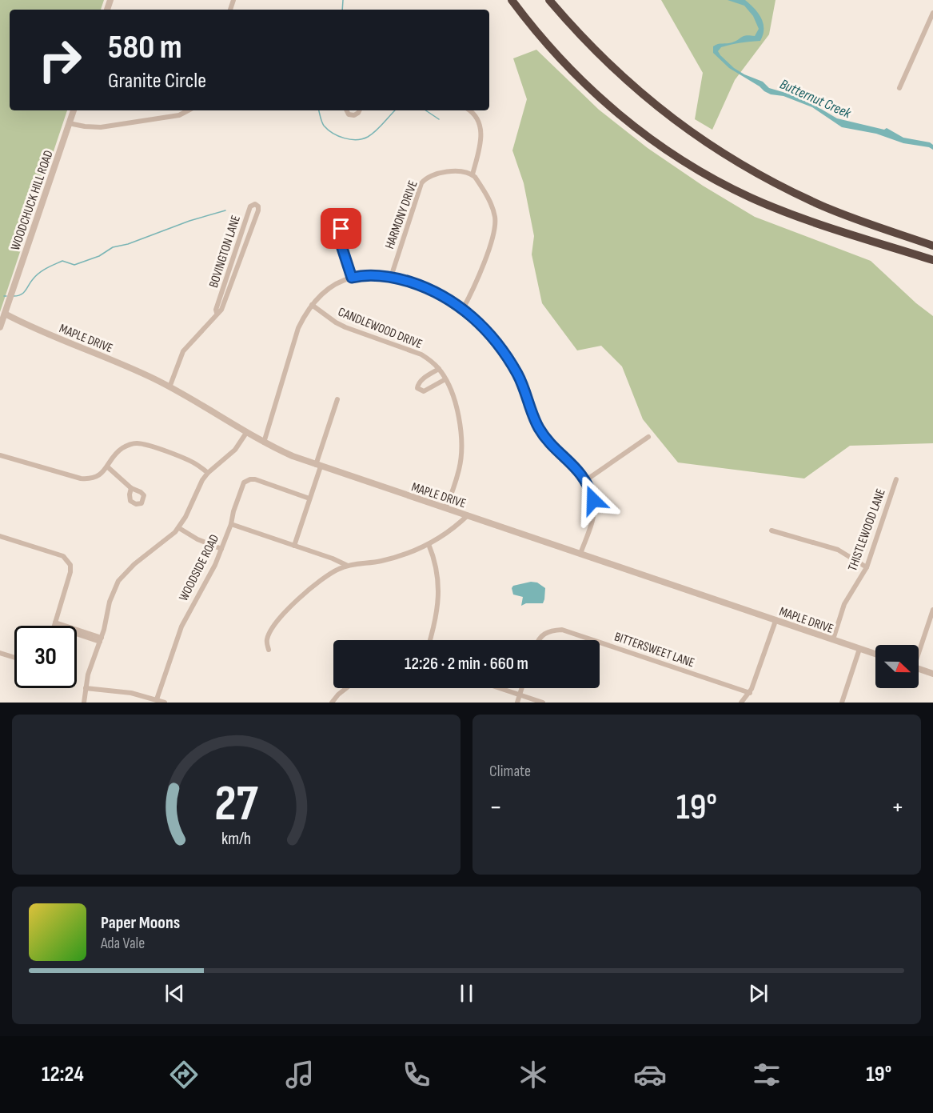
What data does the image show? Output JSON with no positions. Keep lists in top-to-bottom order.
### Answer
{
  "streets": {
    "street": [
      "WOODCHUCK HILL ROAD",
      "HARMONY DRIVE",
      "BOVINGTON LANE",
      "CANDLEWOOD DRIVE",
      "MAPLE DRIVE",
      "THISTLEWOOD LANE",
      "WOODSIDE ROAD",
      "BITTERSWEET LANE"
    ]
  },
  "crossings": [
    ["WOODCHUCK HILL ROAD", "MAPLE DRIVE"],
    ["BOVINGTON LANE", "MAPLE DRIVE"],
    ["CANDLEWOOD DRIVE", "MAPLE DRIVE"],
    ["MAPLE DRIVE", "THISTLEWOOD LANE"]
  ],
  "water": ["Butternut Creek"],
  "north": "right",
  "page": {
    "turn": ["580 m", "Granite Circle"],
    "limit": "30",
    "trip": "12:26 · 2 min · 660 m",
    "tile": "Climate",
    "heat": ["−", "19°", "+"],
    "song": ["Paper Moons", "Ada Vale"],
    "tabs": ["12:24", "19°"],
    "gauge": ["27", "km/h"]
  }
}
